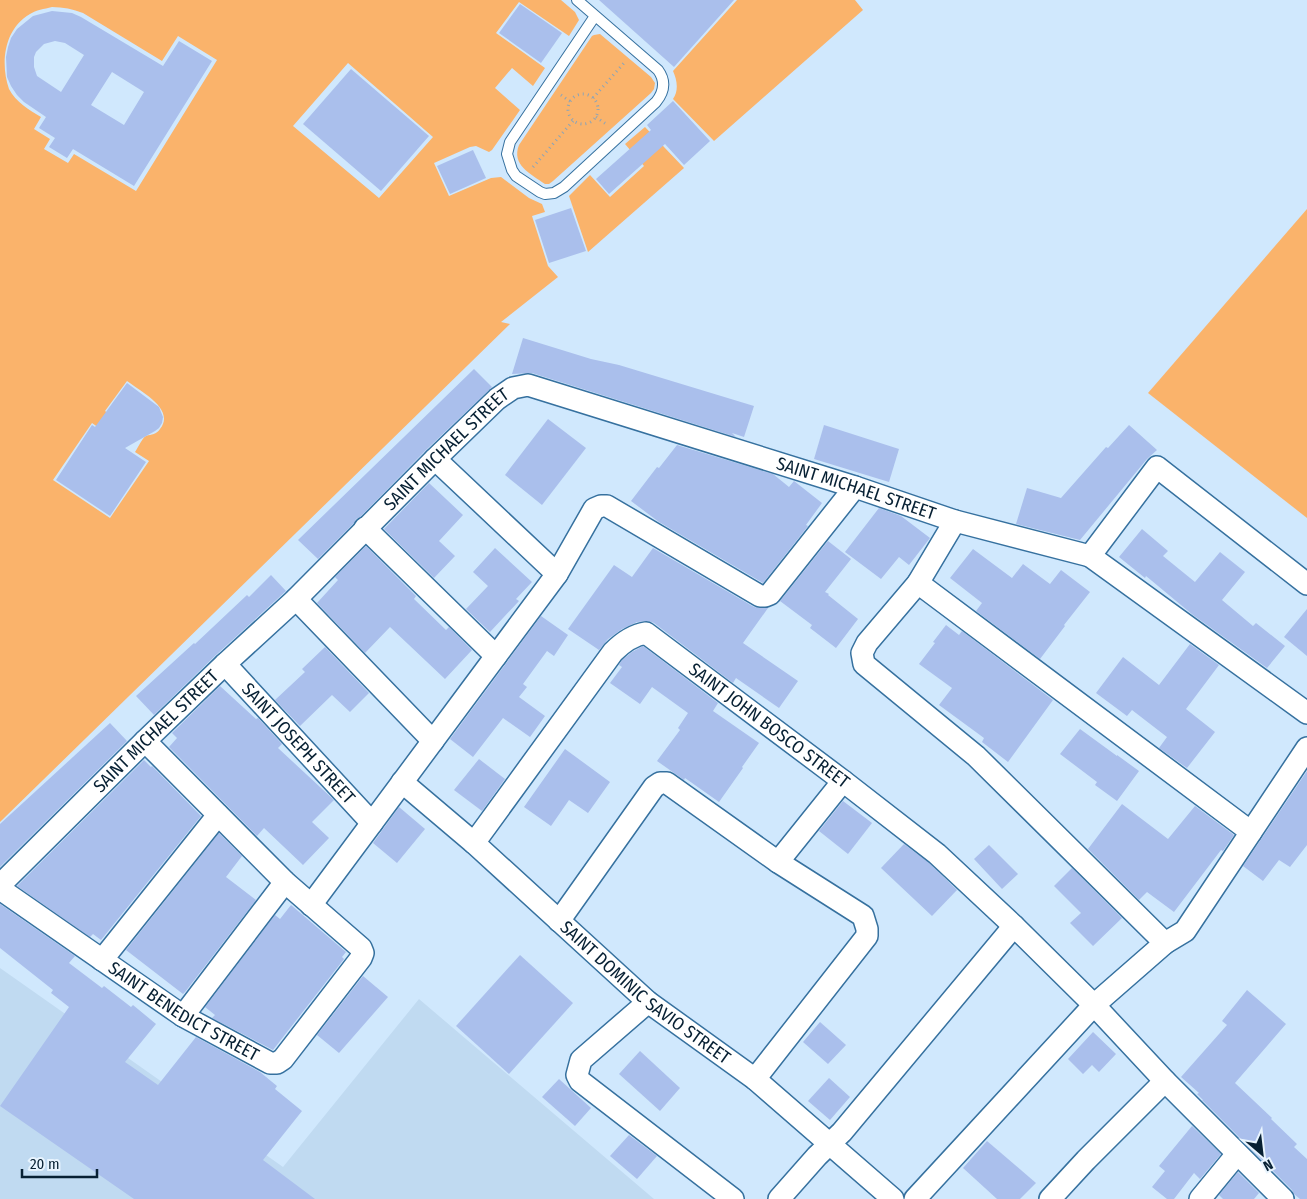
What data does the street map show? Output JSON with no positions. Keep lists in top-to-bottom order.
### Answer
{
  "streets": {
    "street": [
      "SAINT MICHAEL STREET",
      "SAINT JOHN BOSCO STREET",
      "SAINT JOSEPH STREET",
      "SAINT DOMINIC SAVIO STREET",
      "SAINT BENEDICT STREET"
    ]
  },
  "crossings": [
    ["SAINT MICHAEL STREET", "SAINT JOSEPH STREET"],
    ["SAINT MICHAEL STREET", "SAINT BENEDICT STREET"],
    ["SAINT JOHN BOSCO STREET", "SAINT DOMINIC SAVIO STREET"]
  ],
  "scale_bar": "20 m",
  "north": "bottom right"
}
